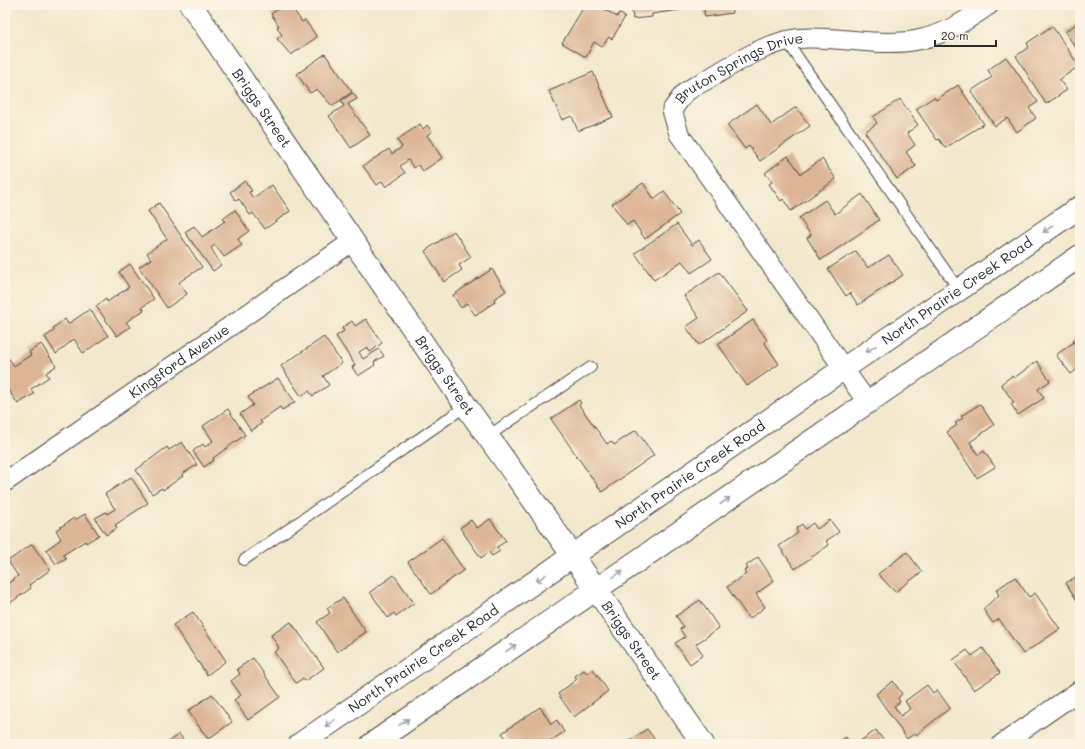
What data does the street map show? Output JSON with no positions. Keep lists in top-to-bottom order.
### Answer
{
  "streets": {
    "main road": ["Briggs Street", "North Prairie Creek Road"],
    "street": ["Bruton Springs Drive", "Kingsford Avenue"]
  },
  "crossings": [
    ["Bruton Springs Drive", "North Prairie Creek Road"],
    ["Briggs Street", "North Prairie Creek Road"],
    ["Briggs Street", "Kingsford Avenue"]
  ],
  "scale_bar": "20 m"
}
